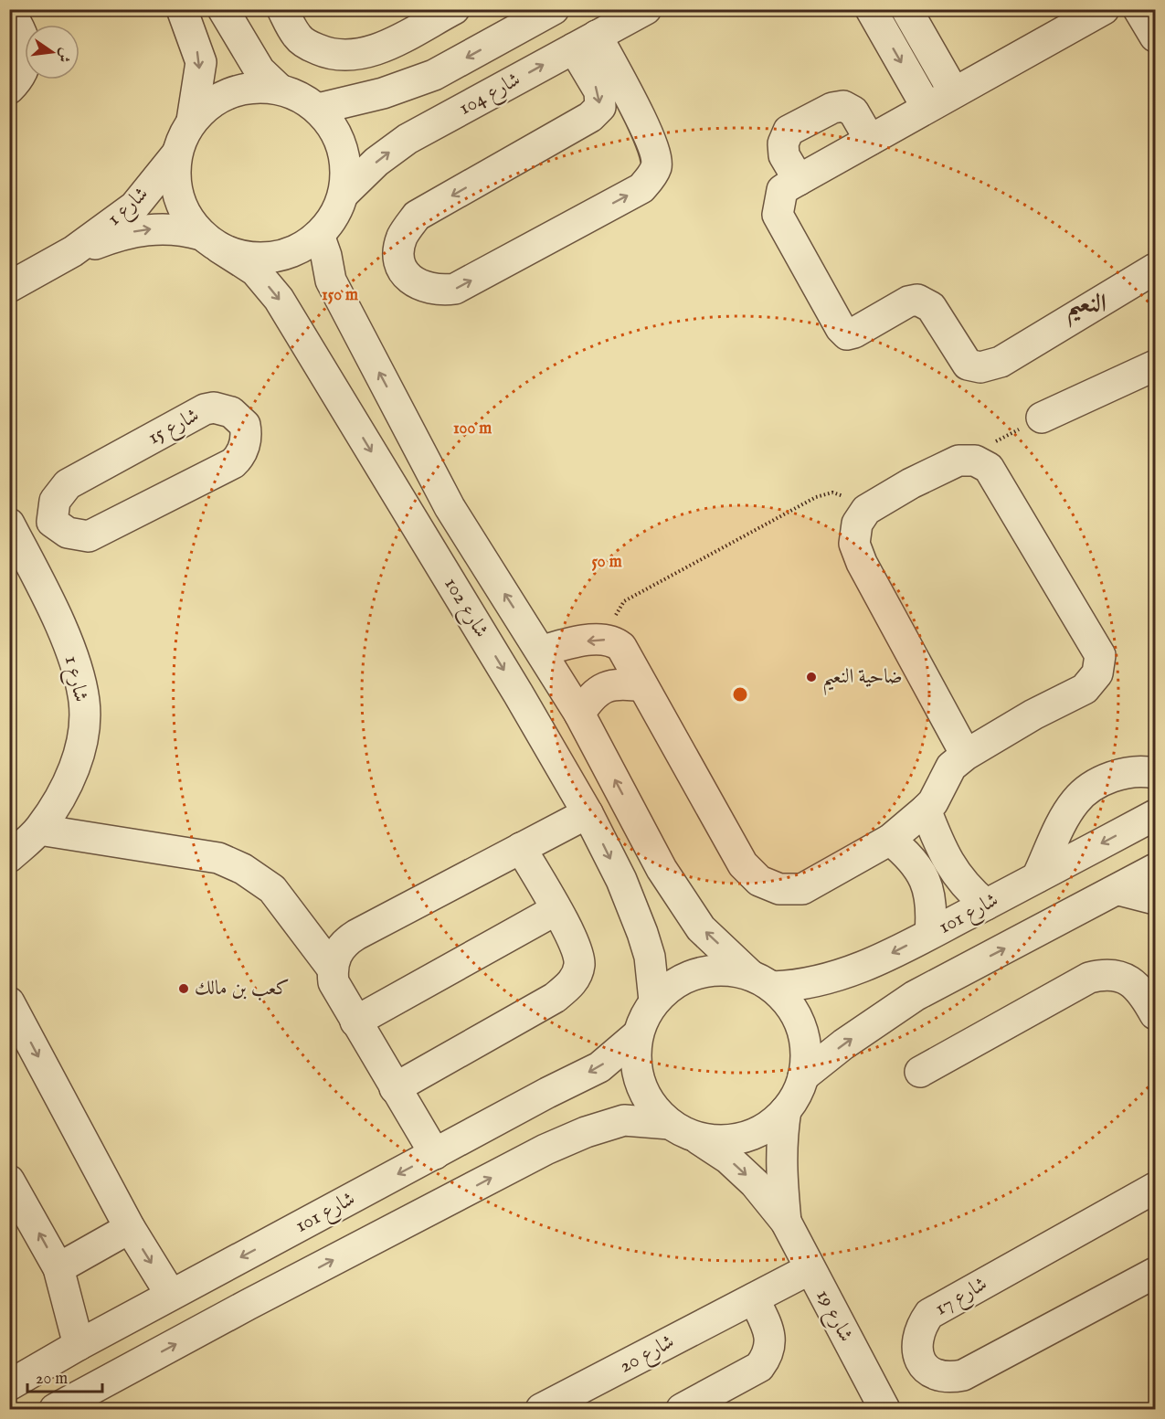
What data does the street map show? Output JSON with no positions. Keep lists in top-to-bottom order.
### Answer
{
  "streets": {
    "street": [
      "شارع 104",
      "شارع 1",
      "شارع 15",
      "شارع 102",
      "شارع 101",
      "شارع 17",
      "شارع 19",
      "شارع 20"
    ]
  },
  "crossings": [
    ["شارع 104", "شارع 1"],
    ["شارع 104", "شارع 102"],
    ["شارع 1", "شارع 102"],
    ["شارع 102", "شارع 101"],
    ["شارع 102", "شارع 19"],
    ["شارع 101", "شارع 19"],
    ["شارع 19", "شارع 20"]
  ],
  "districts": ["النعيم"],
  "places": ["ضاحية النعيم", "كعب بن مالك"],
  "scale_bar": "20 m",
  "north": "right",
  "rings": ["150 m", "100 m", "50 m"]
}
